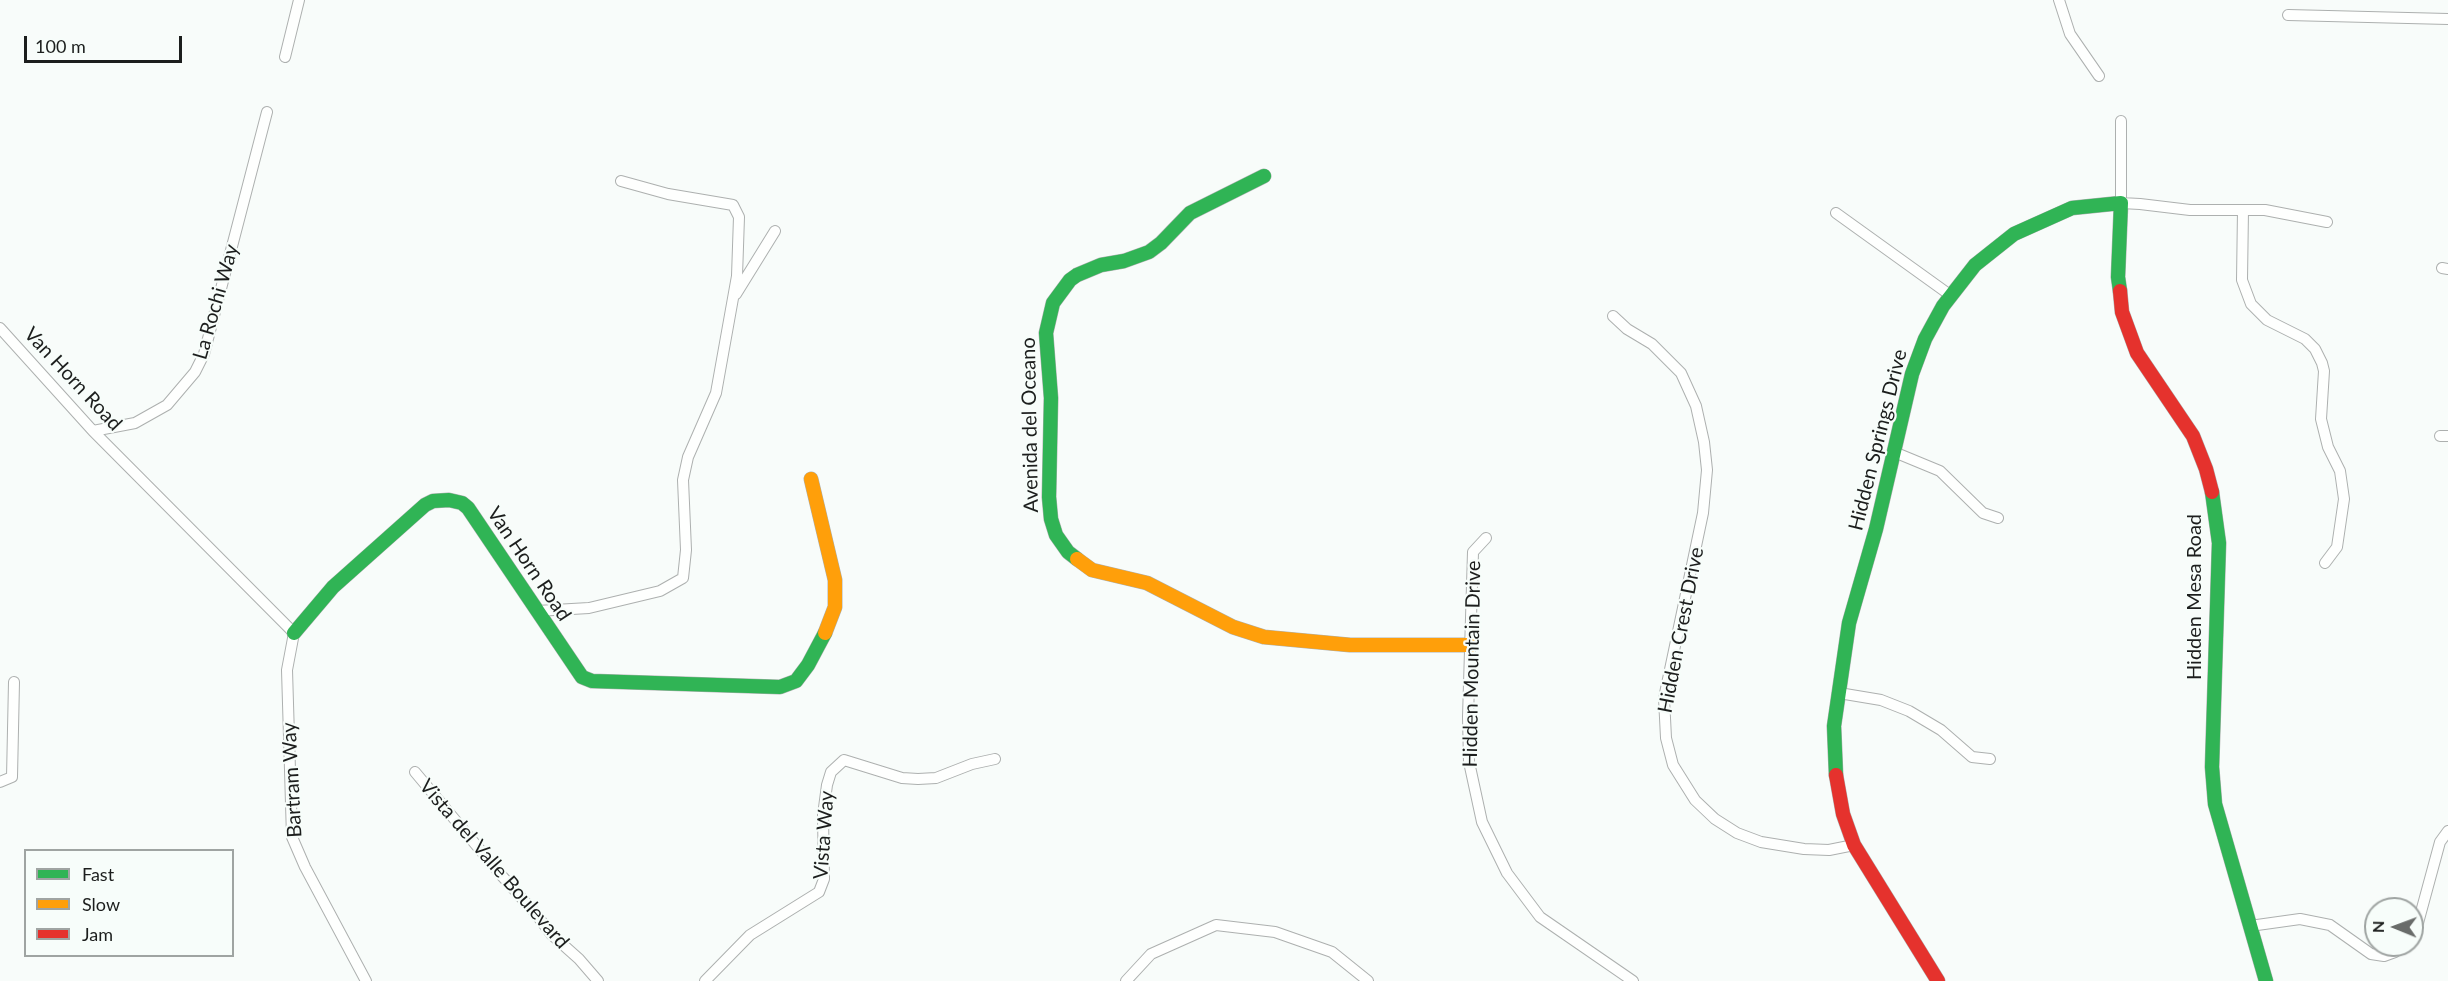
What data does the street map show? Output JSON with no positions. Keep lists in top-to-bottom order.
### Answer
{
  "streets": {
    "street": [
      "La Rochi Way",
      "Van Horn Road",
      "Avenida del Oceano",
      "Hidden Springs Drive",
      "Hidden Mesa Road",
      "Hidden Crest Drive",
      "Hidden Mountain Drive",
      "Bartram Way",
      "Vista Way",
      "Vista del Valle Boulevard"
    ]
  },
  "crossings": [
    ["La Rochi Way", "Van Horn Road"],
    ["Van Horn Road", "Bartram Way"],
    ["Avenida del Oceano", "Hidden Mountain Drive"],
    ["Hidden Springs Drive", "Hidden Mesa Road"],
    ["Hidden Springs Drive", "Hidden Crest Drive"]
  ],
  "legend": ["Fast", "Slow", "Jam"],
  "scale_bar": "100 m",
  "north": "left"
}
